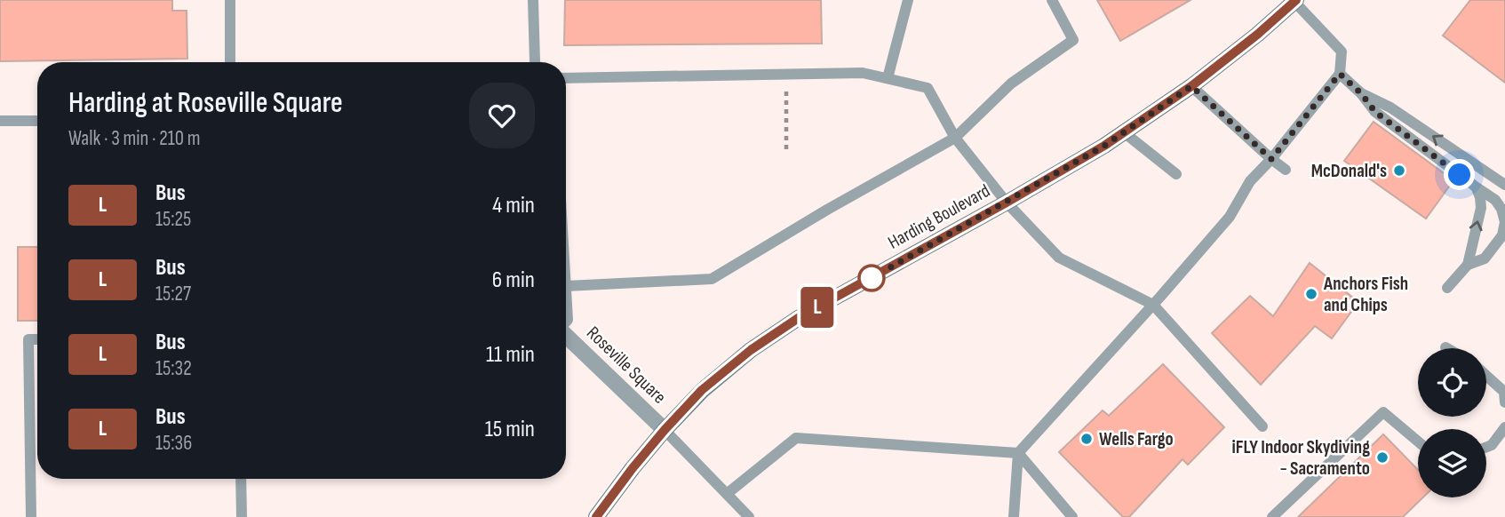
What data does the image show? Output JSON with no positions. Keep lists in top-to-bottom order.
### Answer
{
  "streets": {
    "main road": ["Harding Boulevard"],
    "street": ["Roseville Square"]
  },
  "crossings": [
    ["Harding Boulevard", "Roseville Square"]
  ],
  "places": [
    "McDonald's",
    "Anchors Fish and Chips",
    "Wells Fargo",
    "iFLY Indoor Skydiving - Sacramento"
  ],
  "lines": ["bus line L"],
  "page": {
    "on_map": "L",
    "heading": ["Harding at Roseville Square", "Walk · 3 min · 210 m"],
    "list": [
      {
        "mark": "L",
        "name": "Bus",
        "note": "15:25",
        "value": "4 min"
      },
      {
        "mark": "L",
        "name": "Bus",
        "note": "15:27",
        "value": "6 min"
      },
      {
        "mark": "L",
        "name": "Bus",
        "note": "15:32",
        "value": "11 min"
      },
      {
        "mark": "L",
        "name": "Bus",
        "note": "15:36",
        "value": "15 min"
      }
    ]
  }
}
